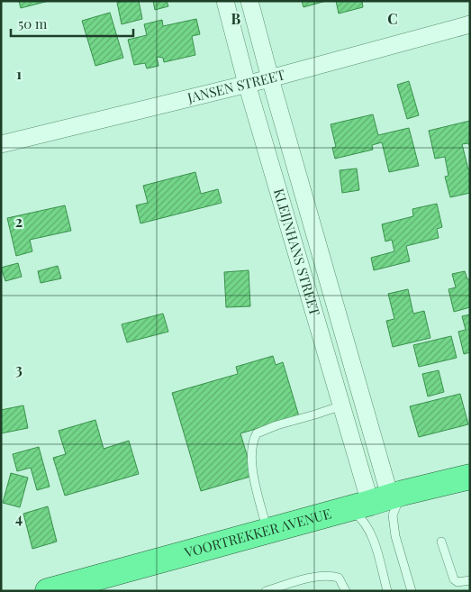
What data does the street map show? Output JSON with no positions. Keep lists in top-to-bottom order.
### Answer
{
  "streets": {
    "highway": ["VOORTREKKER AVENUE"],
    "street": ["JANSEN STREET", "KLEIJNHANS STREET"]
  },
  "crossings": [
    ["JANSEN STREET", "KLEIJNHANS STREET"],
    ["KLEIJNHANS STREET", "VOORTREKKER AVENUE"]
  ],
  "scale_bar": "50 m",
  "grid": {
    "columns": ["B", "C"],
    "rows": [
      "1",
      "2",
      "3",
      "4"
    ]
  }
}
